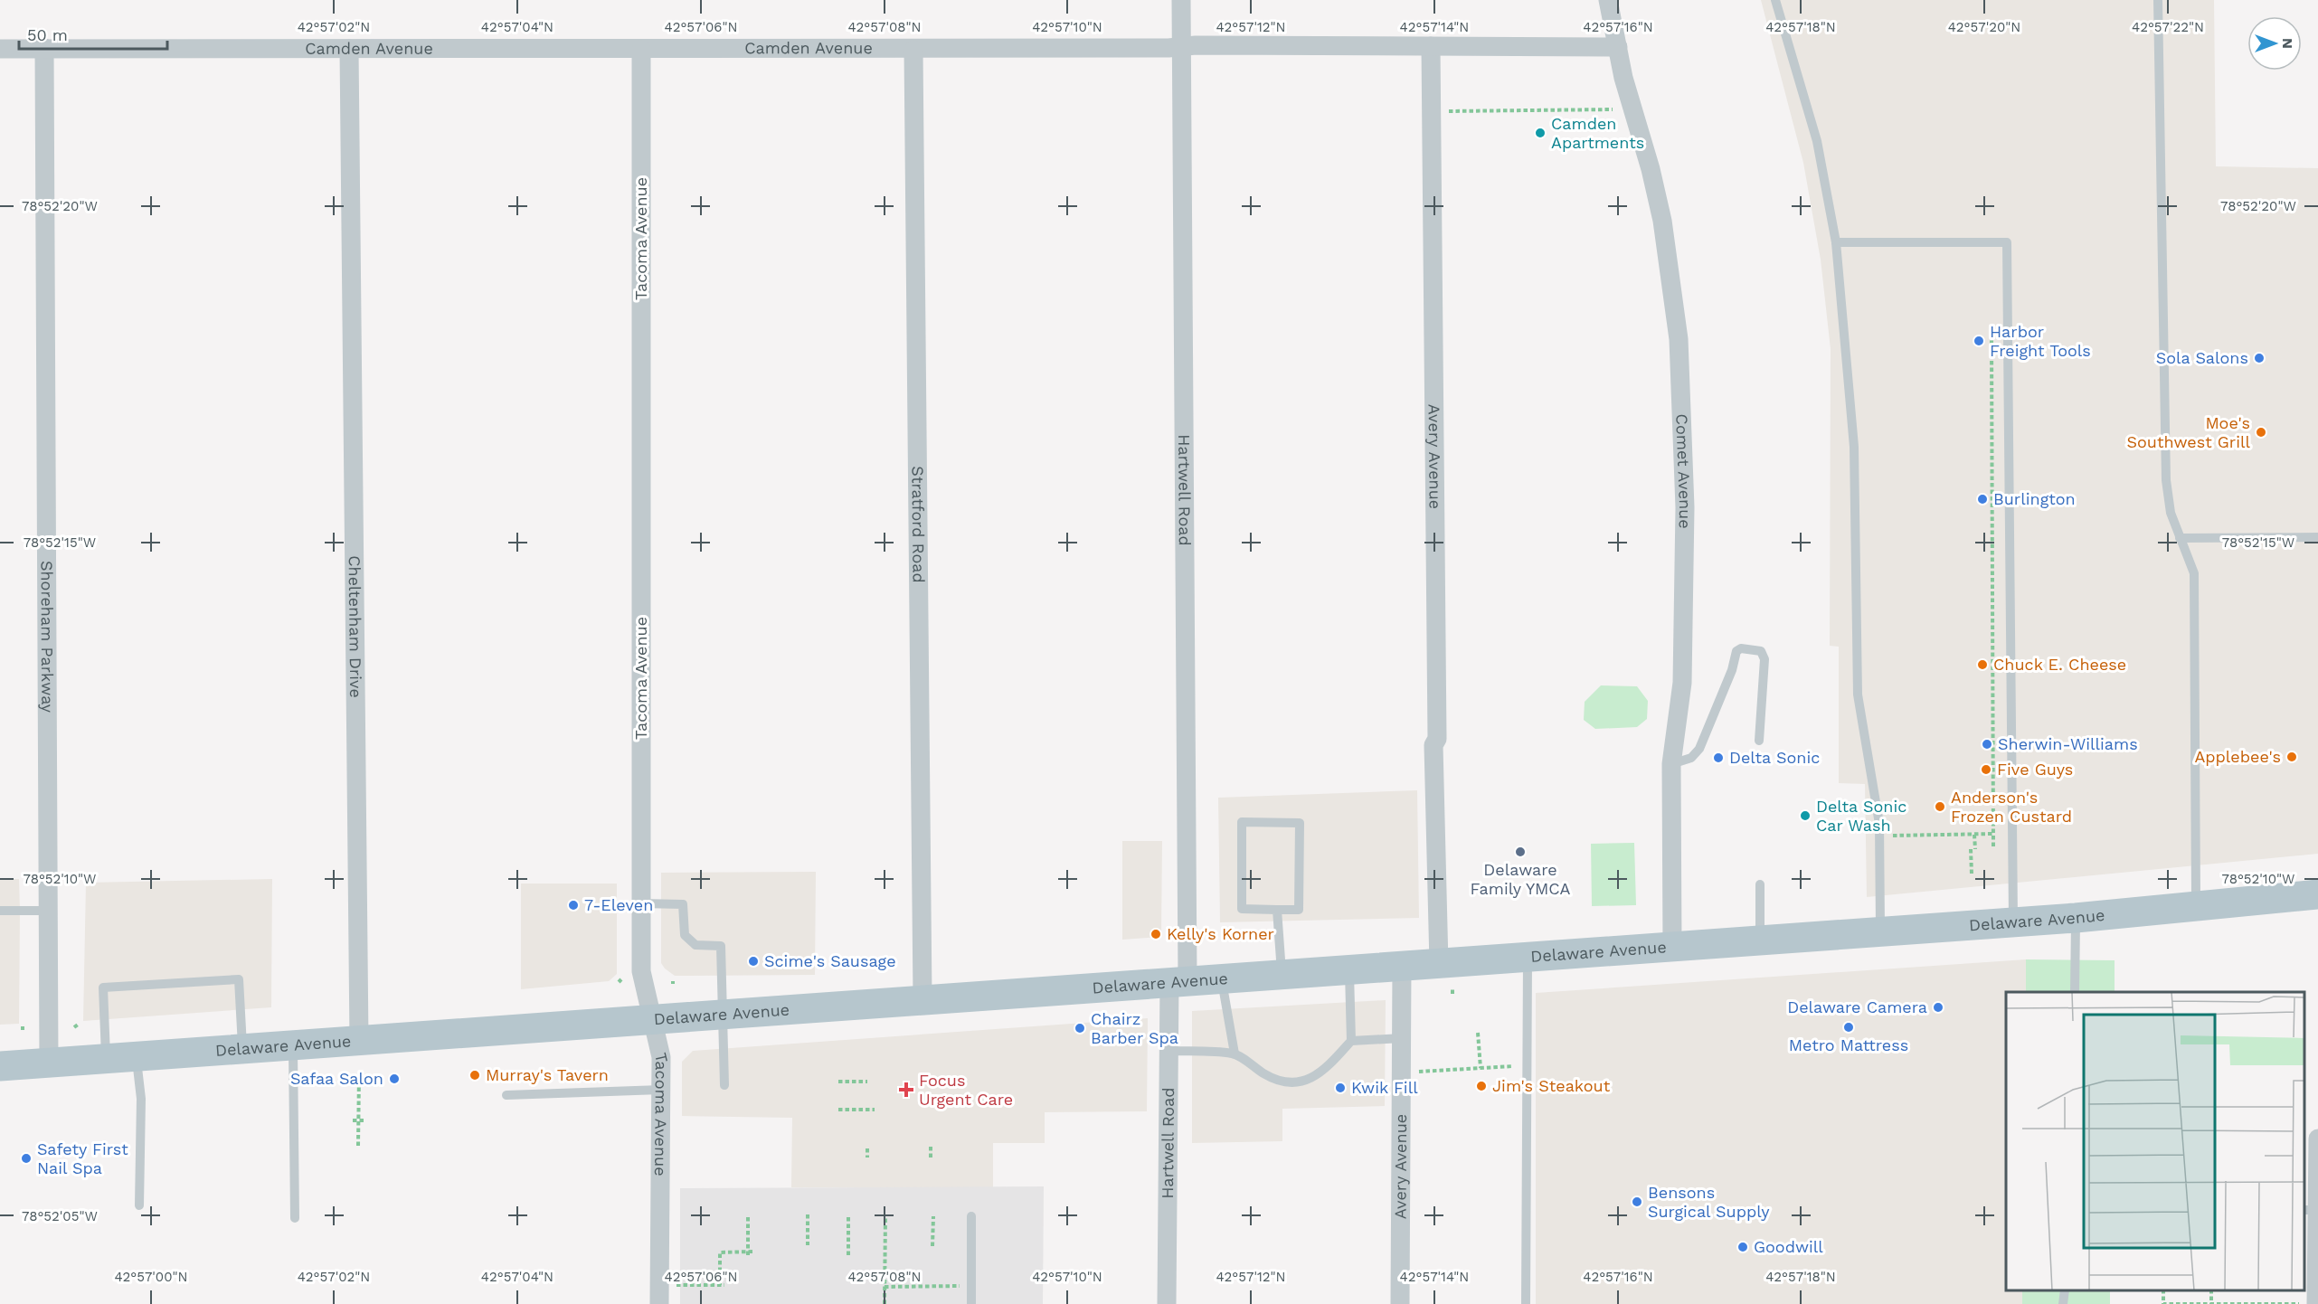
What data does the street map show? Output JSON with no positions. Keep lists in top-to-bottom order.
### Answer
{
  "streets": {
    "main road": ["Delaware Avenue"],
    "street": [
      "Camden Avenue",
      "Tacoma Avenue",
      "Avery Avenue",
      "Comet Avenue",
      "Hartwell Road",
      "Stratford Road",
      "Cheltenham Drive",
      "Shoreham Parkway"
    ]
  },
  "crossings": [
    ["Camden Avenue", "Tacoma Avenue"],
    ["Camden Avenue", "Avery Avenue"],
    ["Camden Avenue", "Comet Avenue"],
    ["Camden Avenue", "Hartwell Road"],
    ["Camden Avenue", "Stratford Road"],
    ["Camden Avenue", "Cheltenham Drive"],
    ["Camden Avenue", "Shoreham Parkway"],
    ["Tacoma Avenue", "Delaware Avenue"],
    ["Avery Avenue", "Delaware Avenue"],
    ["Comet Avenue", "Delaware Avenue"],
    ["Hartwell Road", "Delaware Avenue"],
    ["Stratford Road", "Delaware Avenue"],
    ["Cheltenham Drive", "Delaware Avenue"],
    ["Shoreham Parkway", "Delaware Avenue"]
  ],
  "places": {
    "other": [
      "Camden Apartments",
      "Harbor Freight Tools",
      "Sola Salons",
      "Moe's Southwest Grill",
      "Burlington",
      "Chuck E. Cheese",
      "Sherwin-Williams",
      "Applebee's",
      "Delta Sonic",
      "Five Guys",
      "Anderson's Frozen Custard",
      "Delta Sonic Car Wash",
      "Delaware Family YMCA",
      "7-Eleven",
      "Kelly's Korner",
      "Scime's Sausage",
      "Delaware Camera",
      "Metro Mattress",
      "Chairz Barber Spa",
      "Murray's Tavern",
      "Safaa Salon",
      "Jim's Steakout",
      "Kwik Fill",
      "Safety First Nail Spa",
      "Bensons Surgical Supply",
      "Goodwill"
    ],
    "health": ["Focus Urgent Care"]
  },
  "scale_bar": "50 m",
  "north": "right",
  "coordinates": [
    "42°57'02\"N",
    "42°57'04\"N",
    "42°57'06\"N",
    "42°57'08\"N",
    "42°57'10\"N",
    "42°57'12\"N",
    "42°57'14\"N",
    "42°57'16\"N",
    "42°57'18\"N",
    "42°57'20\"N",
    "42°57'22\"N",
    "78°52'20\"W",
    "78°52'15\"W",
    "78°52'10\"W",
    "78°52'05\"W",
    "42°57'00\"N"
  ]
}
